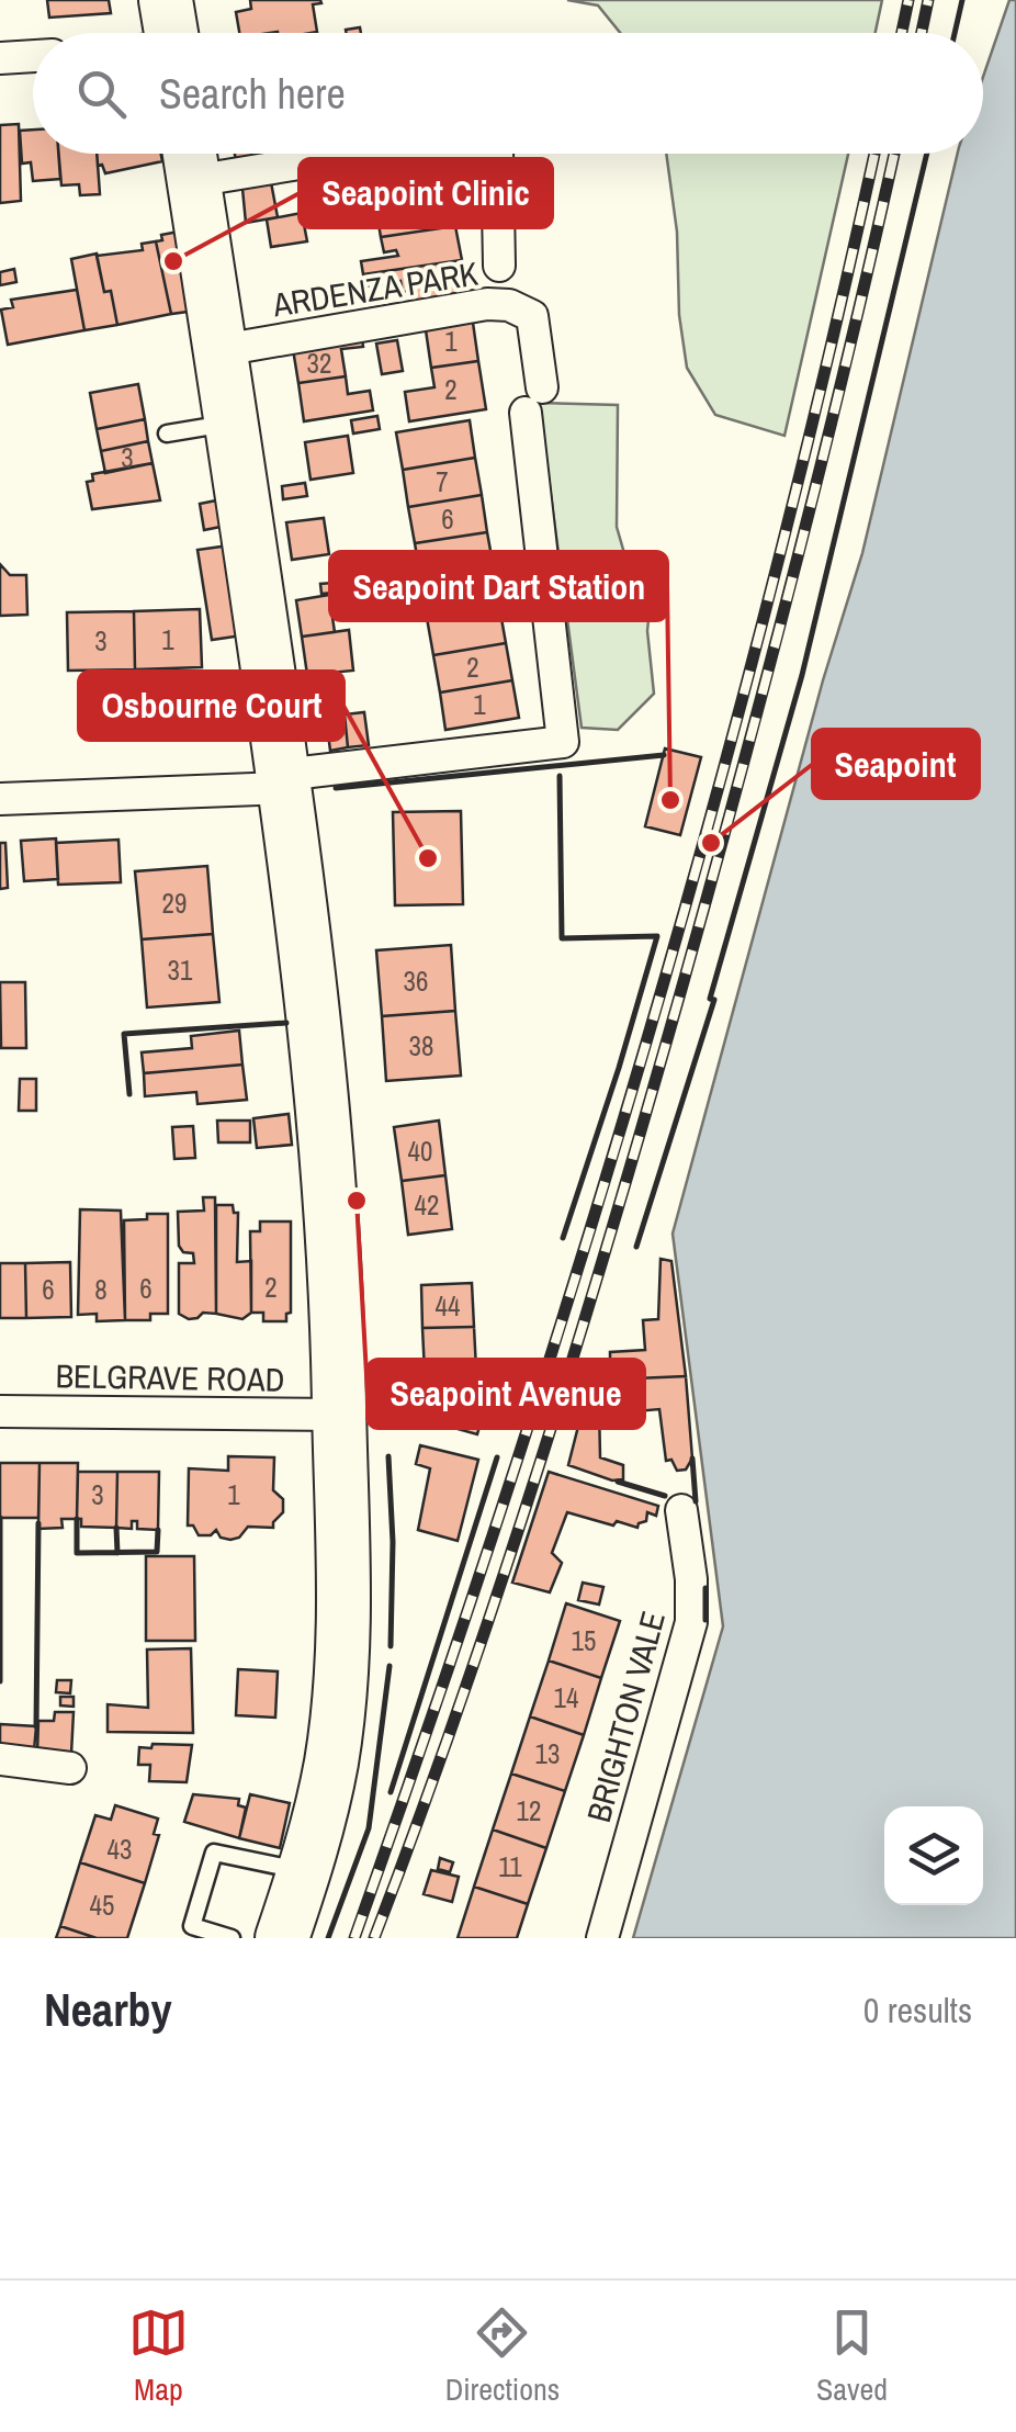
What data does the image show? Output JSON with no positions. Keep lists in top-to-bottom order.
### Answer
{
  "streets": {
    "street": ["ARDENZA PARK", "BELGRAVE ROAD", "BRIGHTON VALE"]
  },
  "places": [
    "Seapoint Clinic",
    "Seapoint Dart Station",
    "Seapoint",
    "Osbourne Court",
    "Seapoint Avenue"
  ],
  "house_numbers": [
    "1",
    "32",
    "2",
    "3",
    "7",
    "6",
    "1",
    "3",
    "2",
    "1",
    "29",
    "31",
    "36",
    "38",
    "40",
    "42",
    "2",
    "6",
    "6",
    "8",
    "44",
    "3",
    "1",
    "15",
    "14",
    "13",
    "12",
    "43",
    "11",
    "45"
  ],
  "page": {
    "search": "Search here",
    "heading": ["Nearby", "0 results"],
    "nav": ["Map", "Directions", "Saved"]
  }
}
